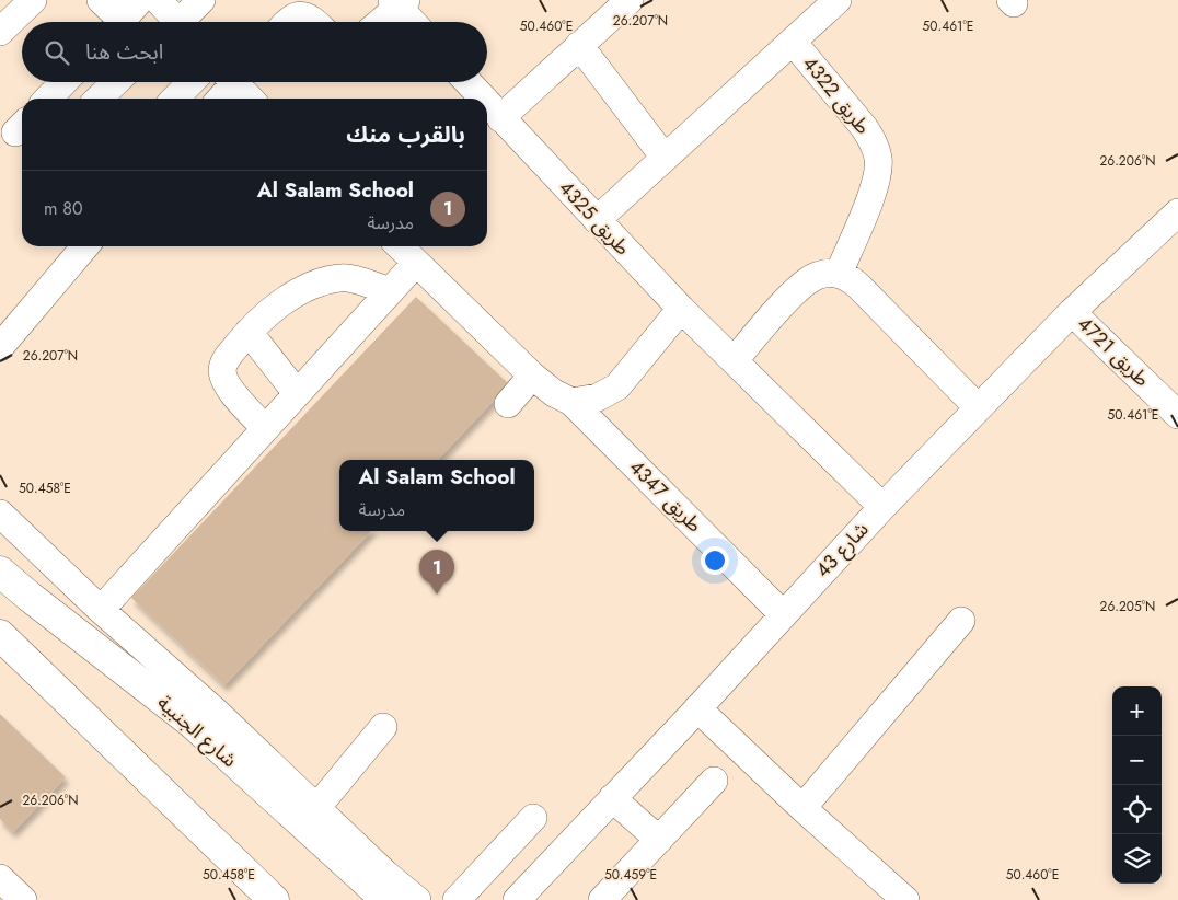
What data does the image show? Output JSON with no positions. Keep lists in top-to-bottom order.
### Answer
{
  "streets": {
    "main road": ["شارع الجنبية"],
    "street": [
      "طريق 4322",
      "طريق 4325",
      "طريق 4721",
      "طريق 4347",
      "شارع 43"
    ]
  },
  "crossings": [
    ["طريق 4322", "طريق 4325"],
    ["طريق 4325", "شارع 43"],
    ["طريق 4721", "شارع 43"],
    ["طريق 4347", "شارع 43"]
  ],
  "page": {
    "search": "ابحث هنا",
    "heading": "بالقرب منك",
    "list": [
      {
        "mark": "1",
        "name": "Al Salam School",
        "note": "مدرسة",
        "value": "80 m"
      }
    ],
    "popup": ["Al Salam School", "مدرسة"],
    "pins": "1",
    "map_buttons": ["+", "−"]
  },
  "coordinates": [
    "26.207°N",
    "50.460°E",
    "50.461°E",
    "26.206°N",
    "50.458°E",
    "26.205°N",
    "50.459°E"
  ]
}
